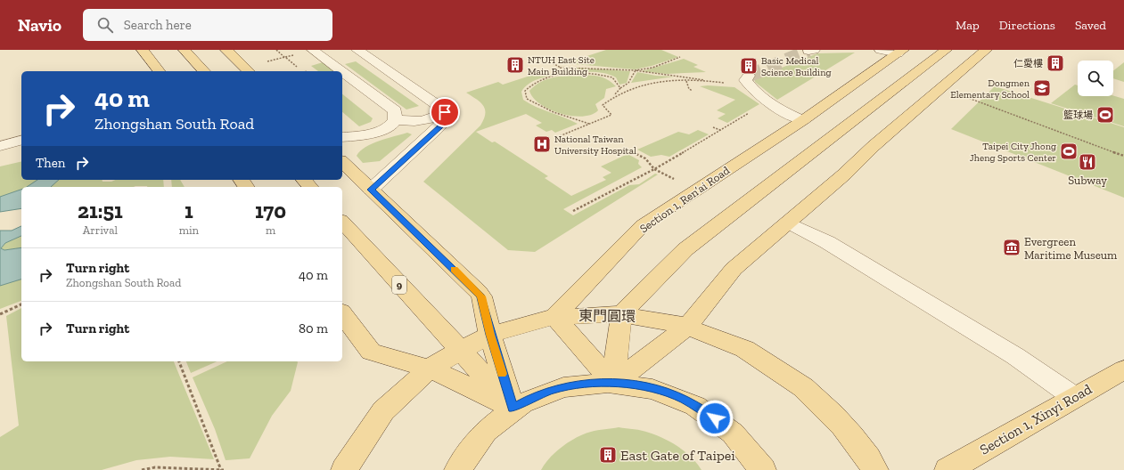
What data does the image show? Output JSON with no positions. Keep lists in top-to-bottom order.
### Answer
{
  "streets": {
    "main road": [
      "Section 1, Ren’ai Road",
      "9",
      "東門圓環",
      "Section 1, Xinyi Road"
    ]
  },
  "crossings": [
    ["Section 1, Ren’ai Road", "東門圓環"],
    ["9", "東門圓環"]
  ],
  "places": {
    "building": [
      "仁愛樓",
      "NTUH East Site Main Building",
      "Basic Medical Science Building",
      "East Gate of Taipei"
    ],
    "school or university": ["Dongmen Elementary School"],
    "sports": ["籃球場", "Taipei City Jhong Jheng Sports Center"],
    "hospital": ["National Taiwan University Hospital"],
    "restaurant": ["Subway"],
    "museum": ["Evergreen Maritime Museum"]
  },
  "page": {
    "header": "Navio",
    "search": "Search here",
    "nav": ["Map", "Directions", "Saved"],
    "turn": ["40 m", "Zhongshan South Road"],
    "then": "Then",
    "eta": [
      "21:51",
      "Arrival",
      "1",
      "min",
      "170",
      "m"
    ],
    "list": [
      {
        "name": "Turn right",
        "note": "Zhongshan South Road",
        "value": "40 m"
      },
      {
        "name": "Turn right",
        "value": "80 m"
      }
    ]
  }
}
